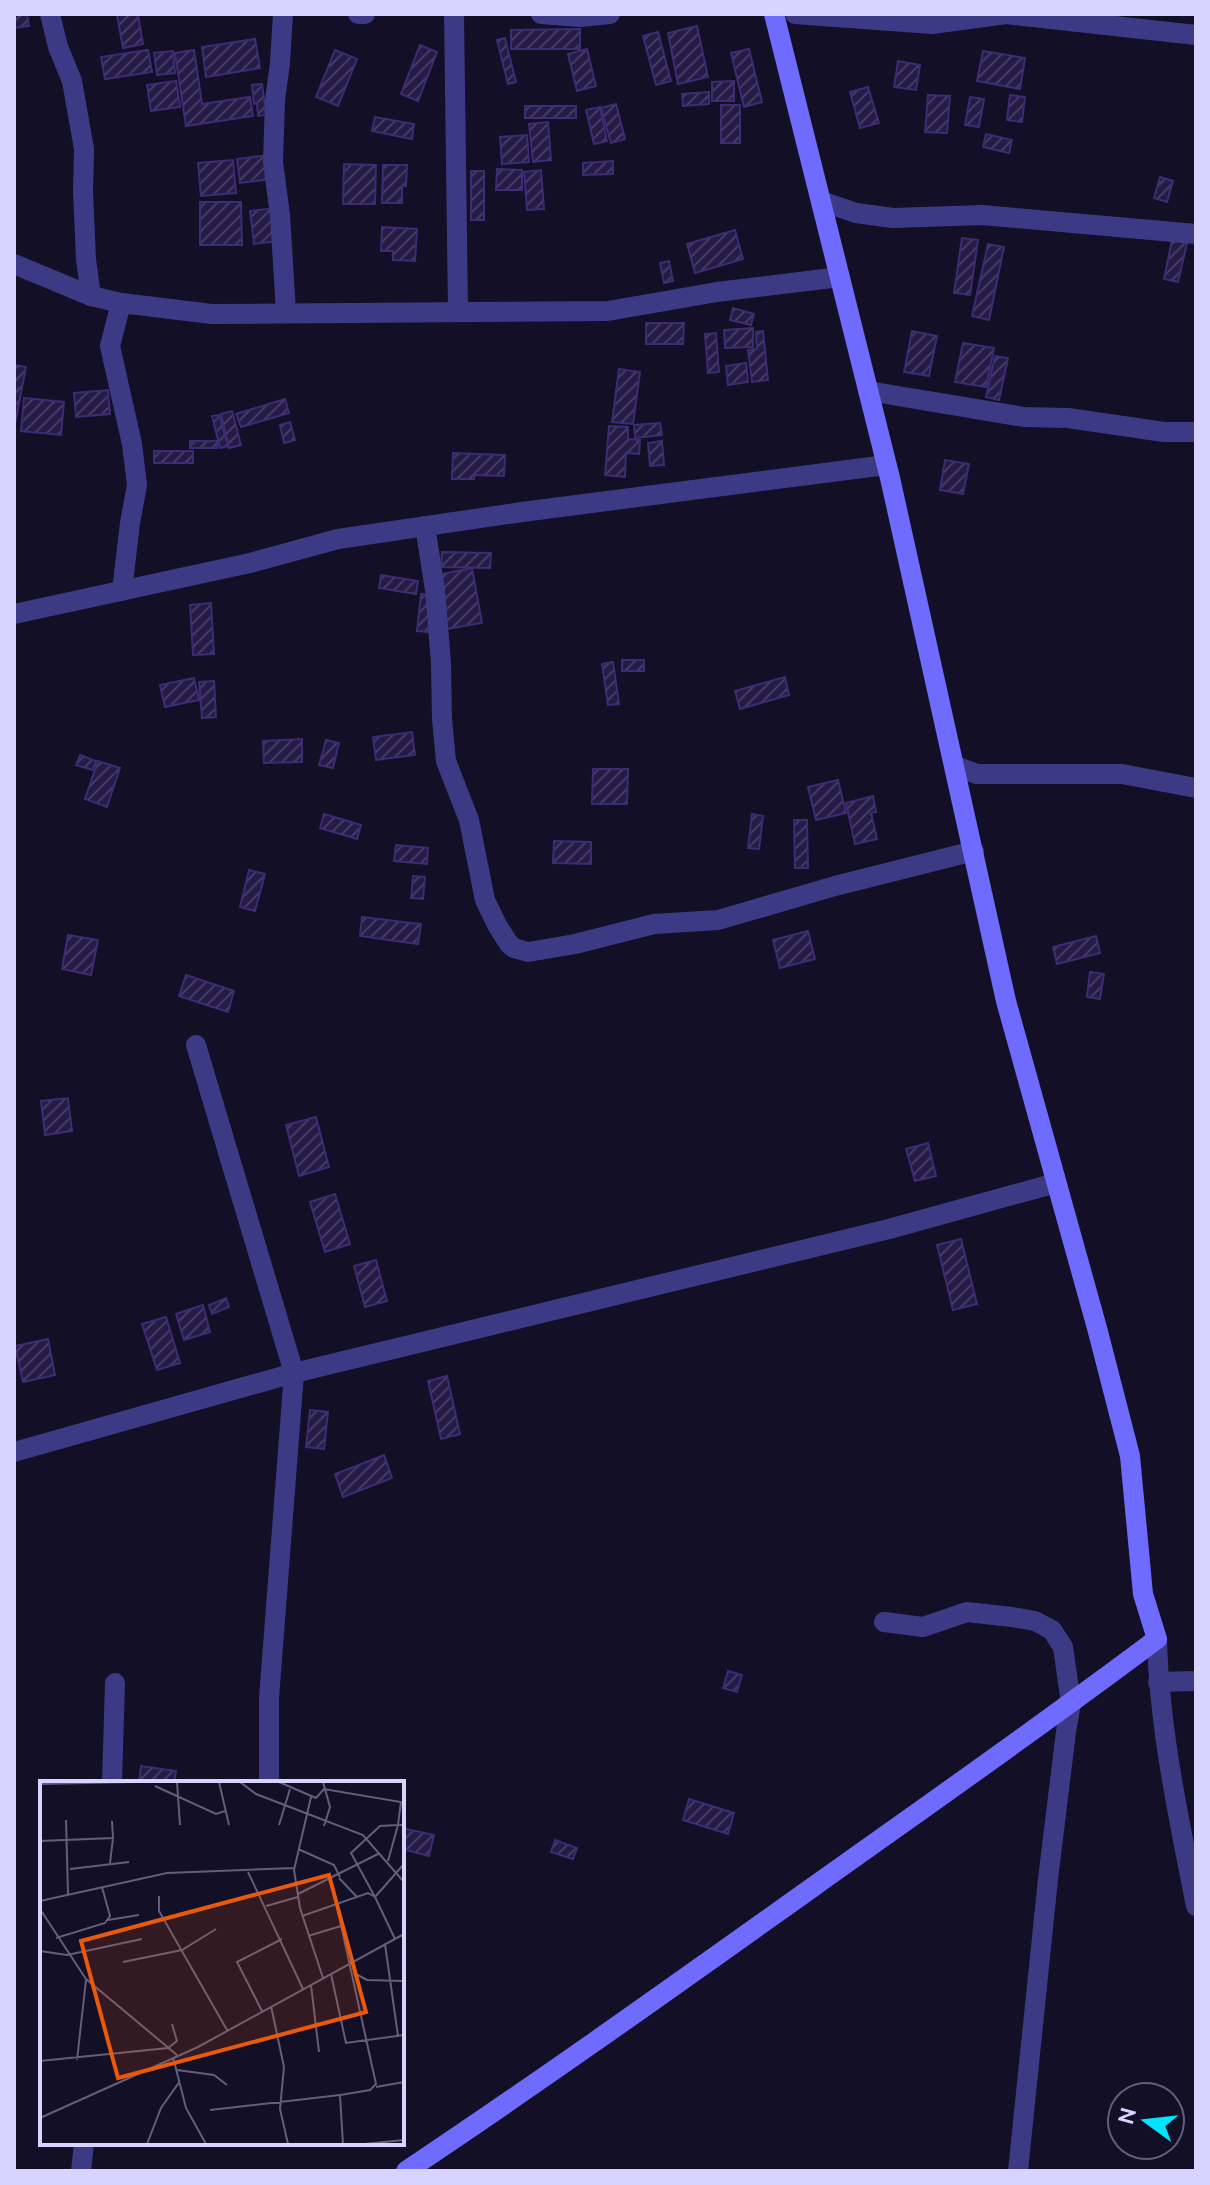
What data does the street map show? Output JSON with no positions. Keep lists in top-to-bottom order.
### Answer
{
  "north": "left"
}
